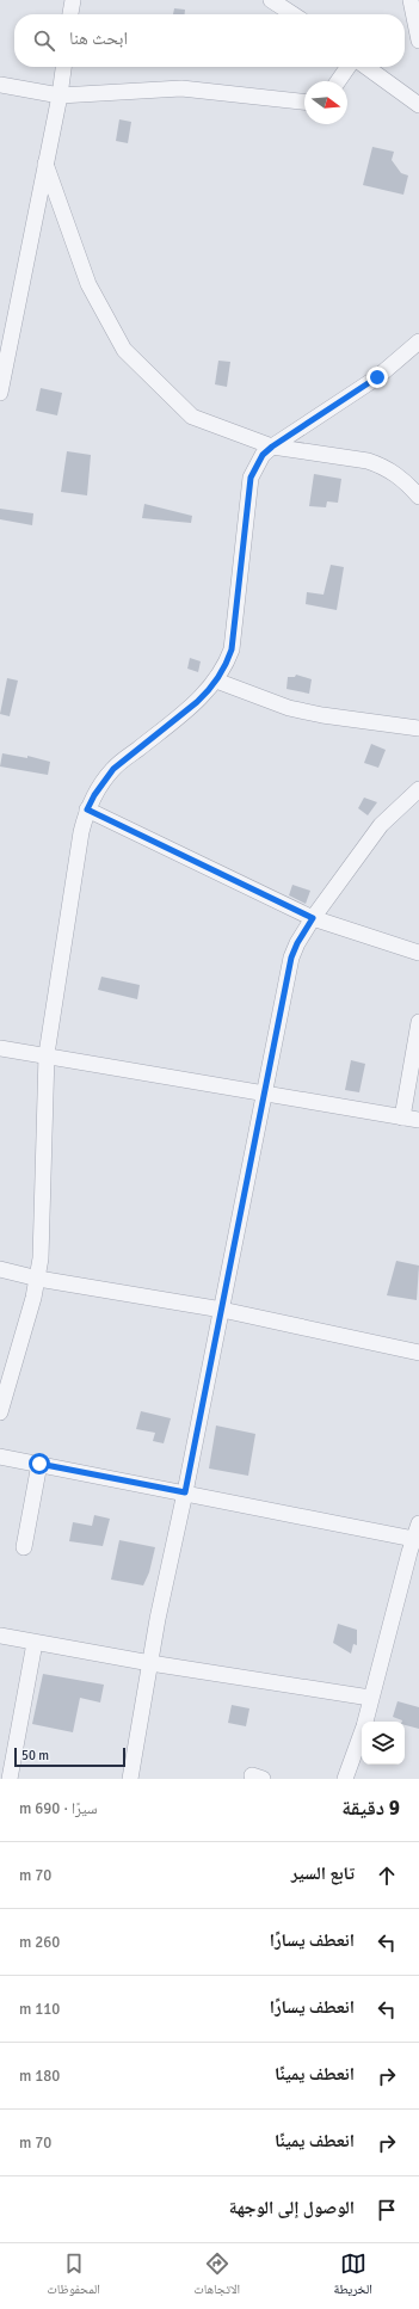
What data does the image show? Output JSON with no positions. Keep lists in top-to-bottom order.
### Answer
{
  "scale_bar": "50 m",
  "north": "right",
  "page": {
    "search": "ابحث هنا",
    "scale": "50 m",
    "heading": ["9 دقيقة", "سيرًا · 690 m"],
    "list": [
      ["تابع السير", "70 m"],
      ["انعطف يسارًا", "260 m"],
      ["انعطف يسارًا", "110 m"],
      ["انعطف يمينًا", "180 m"],
      ["انعطف يمينًا", "70 m"],
      "الوصول إلى الوجهة"
    ],
    "nav": ["الخريطة", "الاتجاهات", "المحفوظات"]
  }
}
